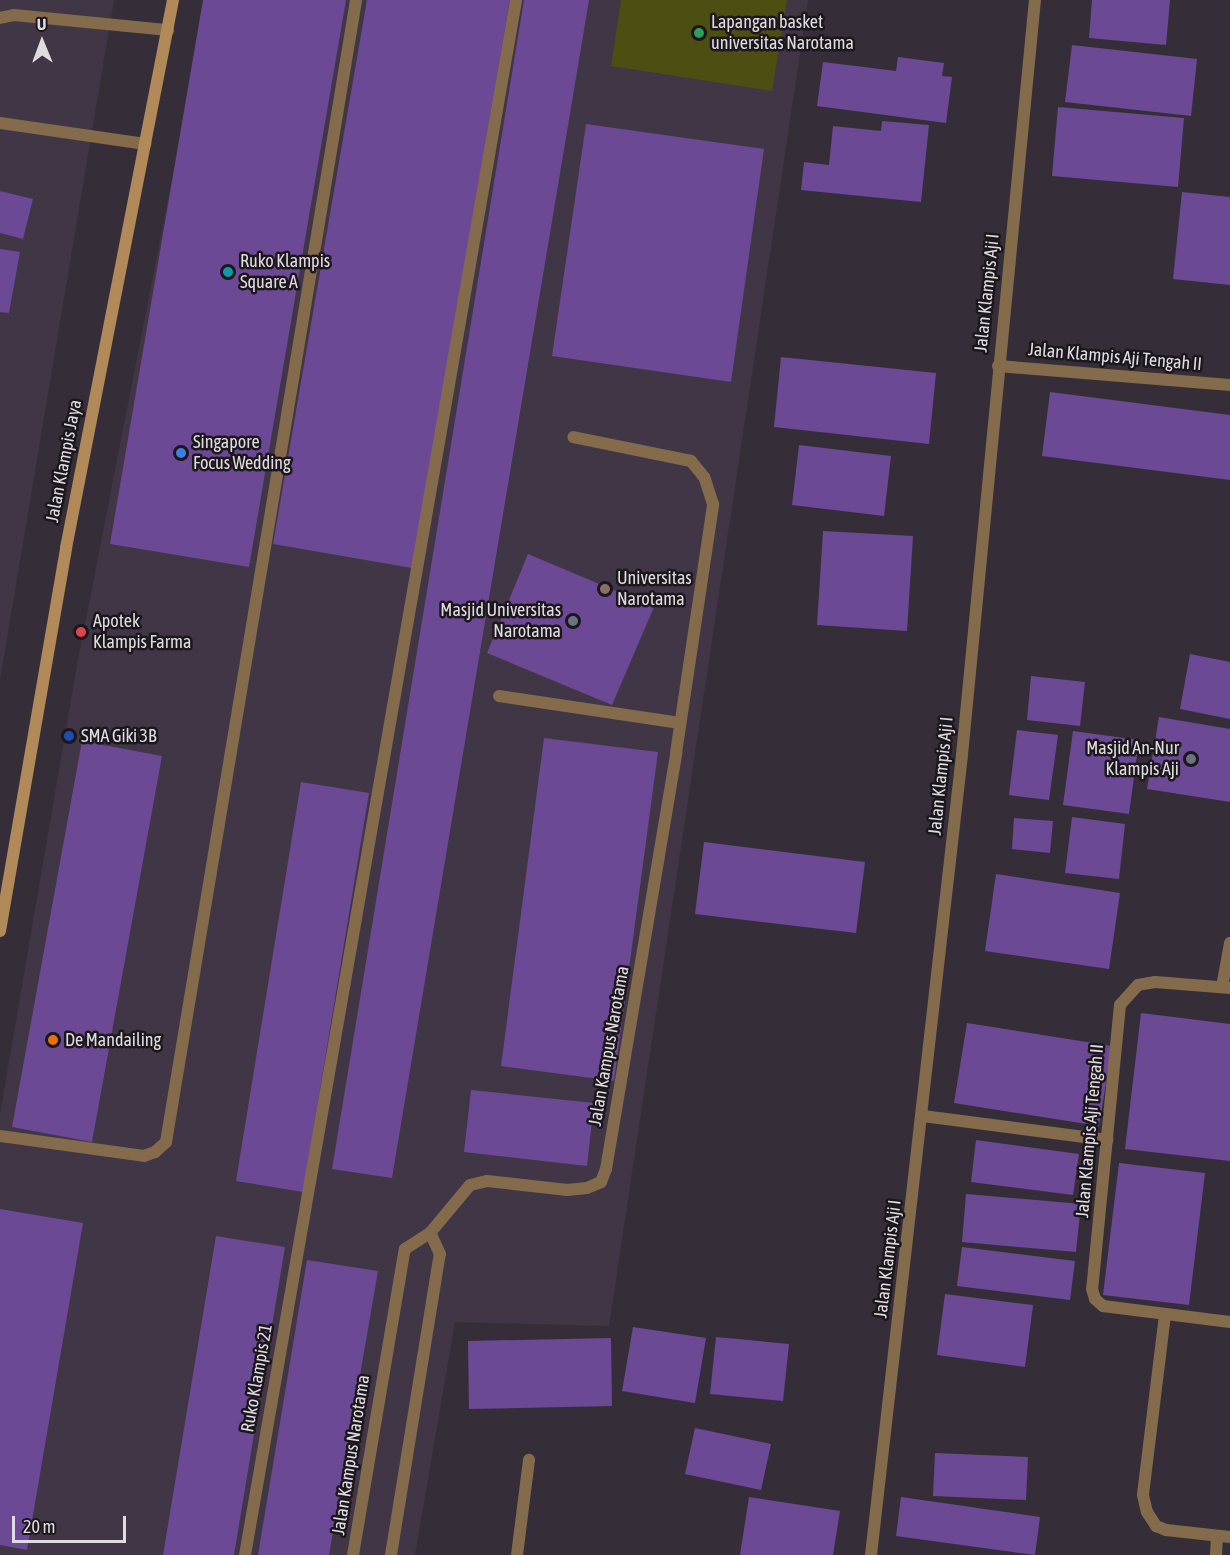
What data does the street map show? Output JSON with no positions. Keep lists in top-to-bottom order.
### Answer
{
  "streets": {
    "main road": ["Jalan Klampis Jaya"],
    "street": [
      "Jalan Klampis Aji I",
      "Jalan Klampis Aji Tengah II",
      "Jalan Kampus Narotama",
      "Ruko Klampis 21"
    ]
  },
  "crossings": [
    ["Jalan Klampis Aji I", "Jalan Klampis Aji Tengah II"]
  ],
  "places": [
    "Lapangan basket universitas Narotama",
    "Ruko Klampis Square A",
    "Singapore Focus Wedding",
    "Universitas Narotama",
    "Masjid Universitas Narotama",
    "Apotek Klampis Farma",
    "SMA Giki 3B",
    "Masjid An-Nur Klampis Aji",
    "De Mandailing"
  ],
  "scale_bar": "20 m",
  "north": "top"
}
